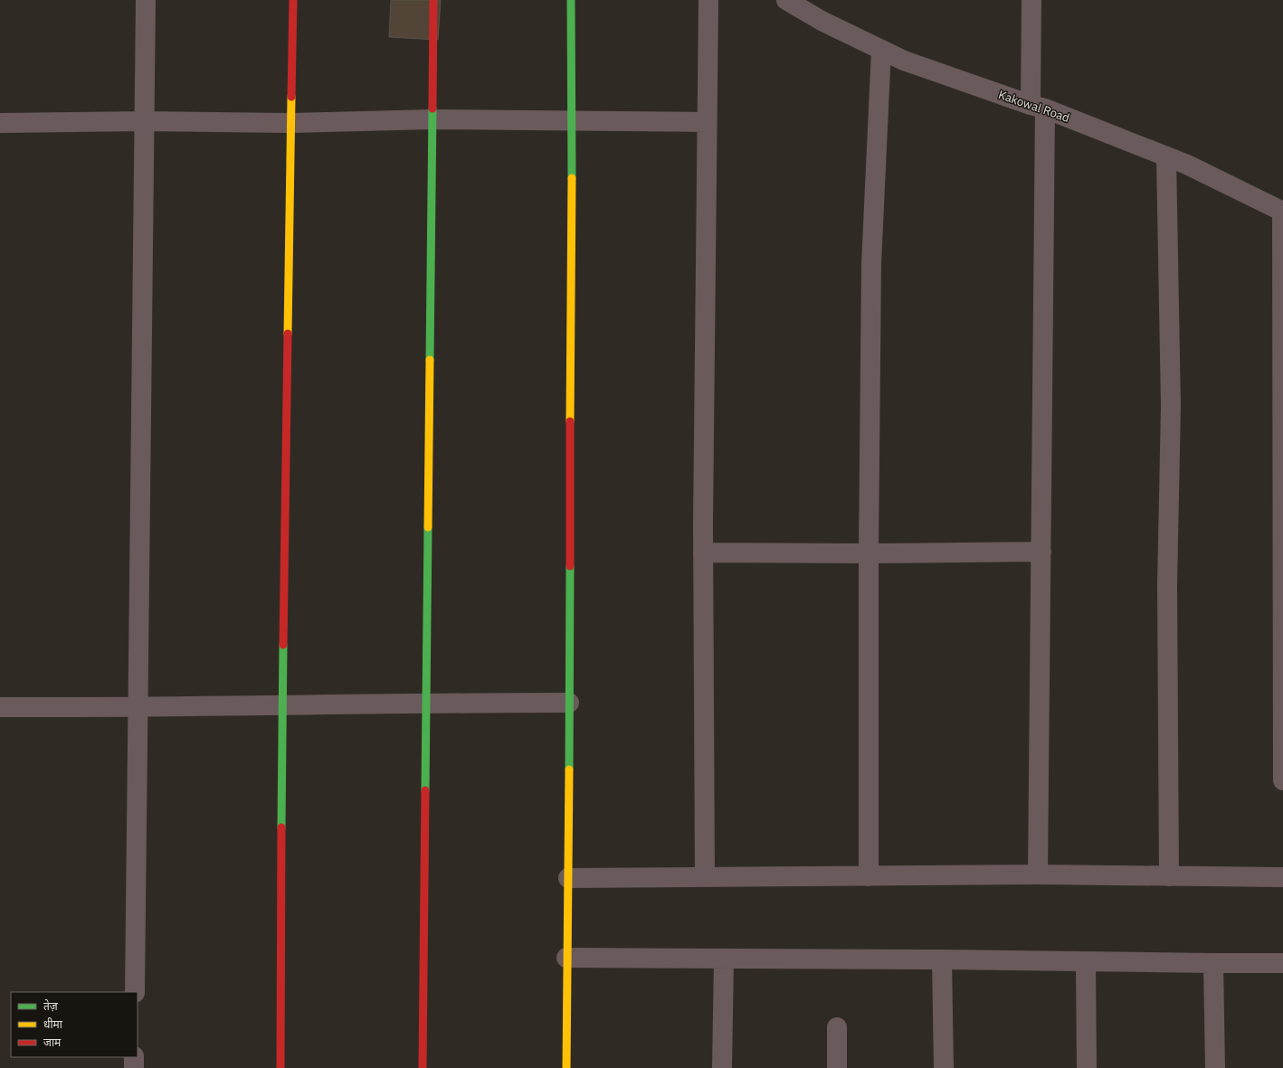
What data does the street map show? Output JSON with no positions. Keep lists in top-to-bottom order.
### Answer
{
  "streets": {
    "street": ["Kakowal Road"]
  },
  "legend": ["तेज़", "धीमा", "जाम"]
}
